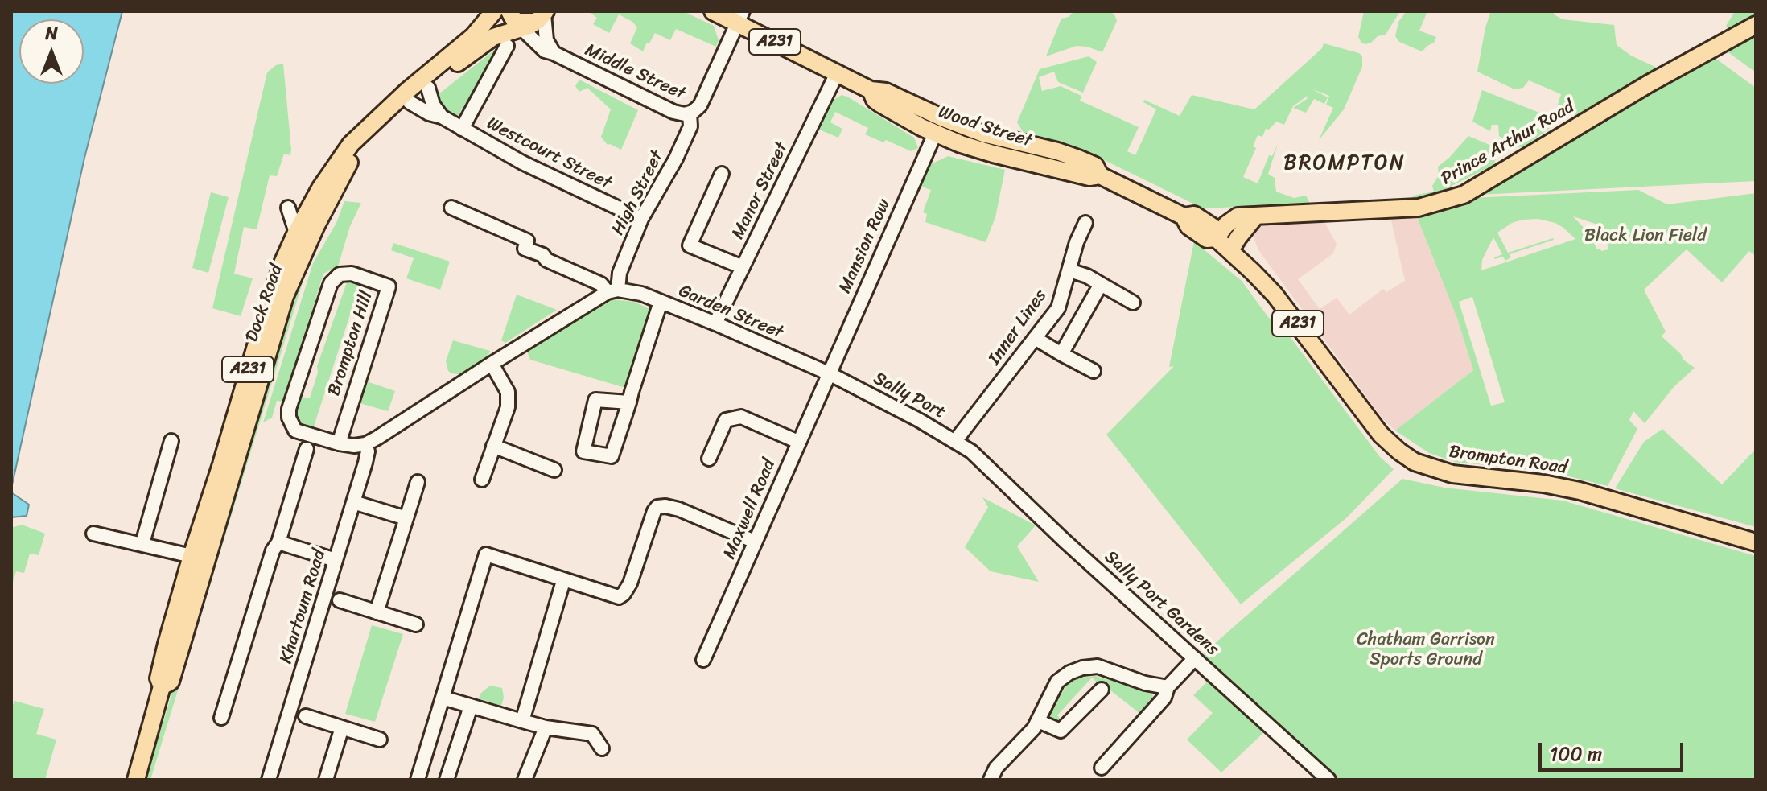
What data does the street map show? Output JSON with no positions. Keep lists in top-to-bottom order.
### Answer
{
  "streets": {
    "main road": [
      "A231",
      "Wood Street",
      "Prince Arthur Road",
      "Dock Road",
      "Brompton Road"
    ],
    "street": [
      "Middle Street",
      "Westcourt Street",
      "Manor Street",
      "High Street",
      "Mansion Row",
      "Garden Street",
      "Inner Lines",
      "Brompton Hill",
      "Sally Port",
      "Maxwell Road",
      "Sally Port Gardens",
      "Khartoum Road"
    ]
  },
  "crossings": [
    ["Middle Street", "High Street"],
    ["Middle Street", "Dock Road"],
    ["Wood Street", "Prince Arthur Road"],
    ["Wood Street", "Manor Street"],
    ["Wood Street", "High Street"],
    ["Wood Street", "Mansion Row"],
    ["Wood Street", "Brompton Road"],
    ["Westcourt Street", "High Street"],
    ["Westcourt Street", "Dock Road"],
    ["Manor Street", "Garden Street"],
    ["High Street", "Garden Street"],
    ["Mansion Row", "Garden Street"],
    ["Mansion Row", "Sally Port"],
    ["Mansion Row", "Maxwell Road"],
    ["Garden Street", "Sally Port"],
    ["Garden Street", "Maxwell Road"],
    ["Inner Lines", "Sally Port"],
    ["Brompton Hill", "Khartoum Road"],
    ["Sally Port", "Maxwell Road"],
    ["Sally Port", "Sally Port Gardens"]
  ],
  "districts": ["BROMPTON"],
  "parks": ["Black Lion Field", "Chatham Garrison Sports Ground"],
  "scale_bar": "100 m",
  "north": "top"
}
